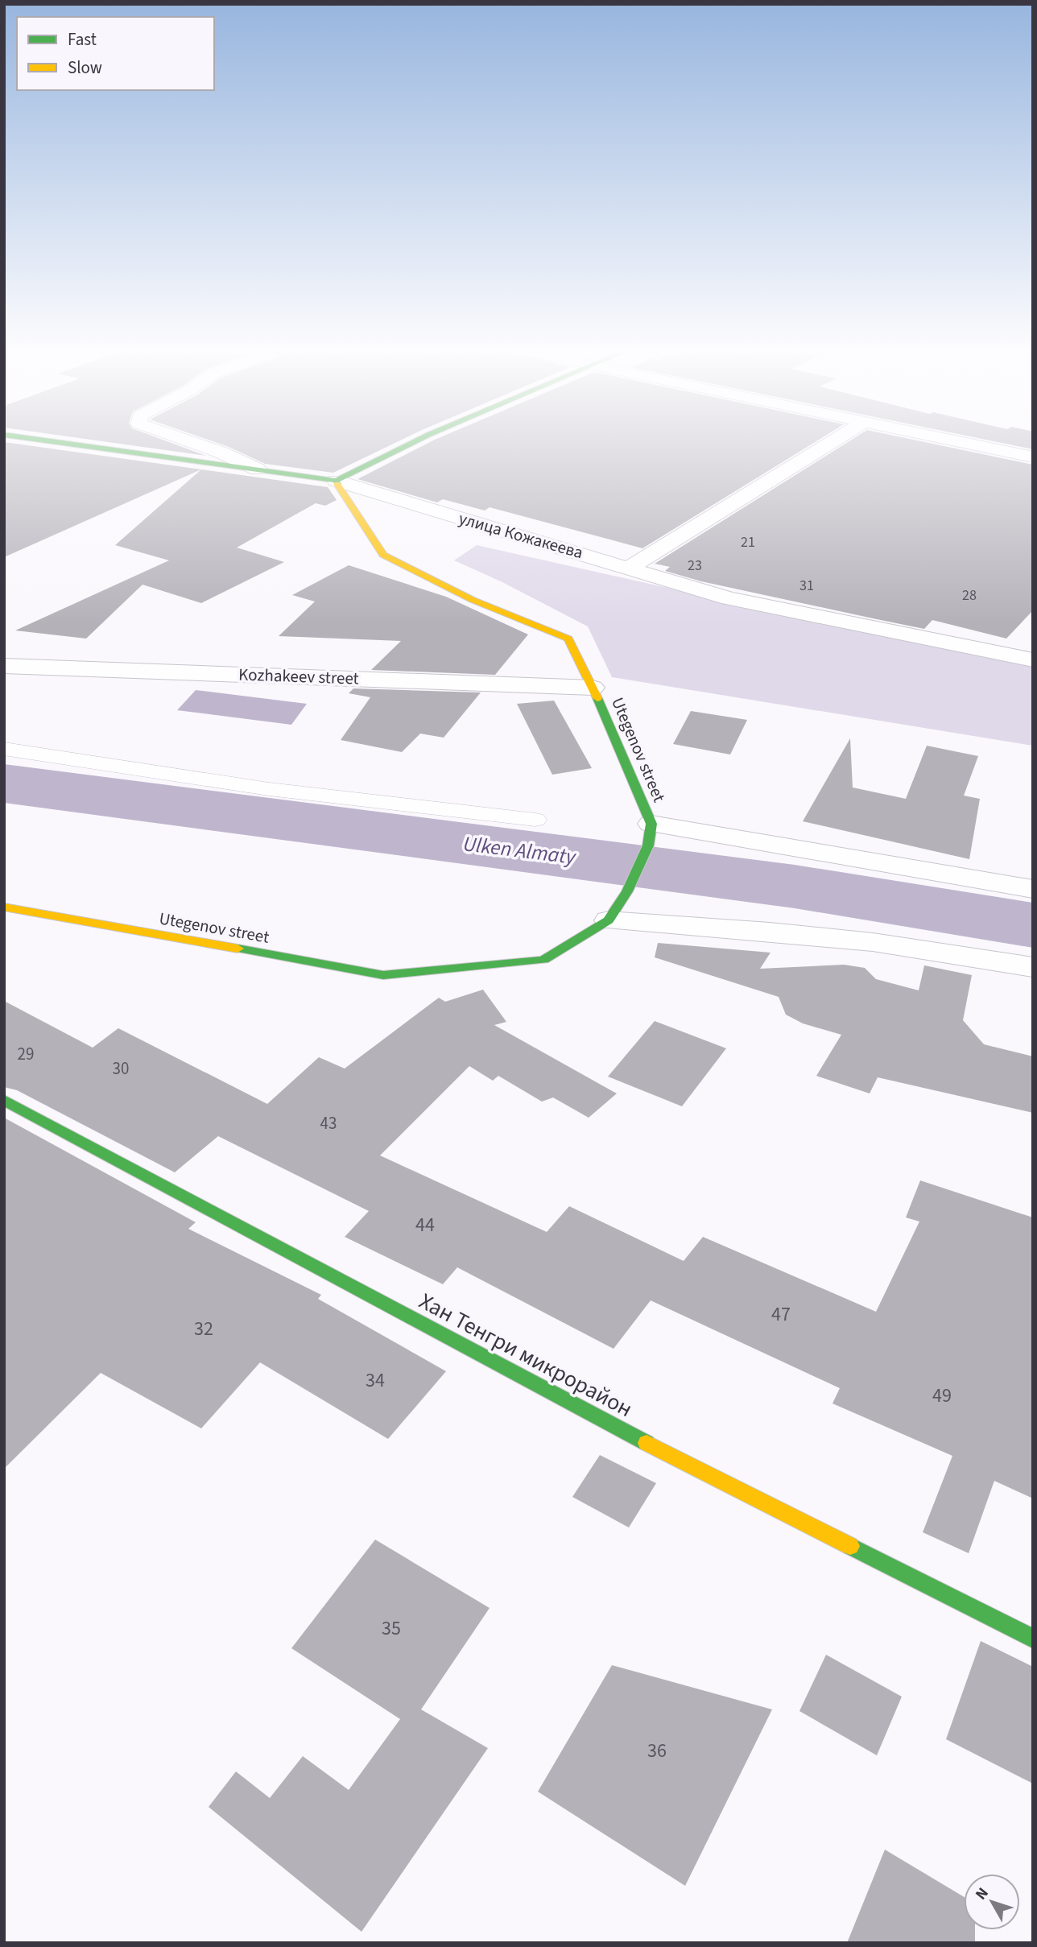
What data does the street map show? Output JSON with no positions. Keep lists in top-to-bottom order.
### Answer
{
  "streets": {
    "street": [
      "улица Кожакеева",
      "Kozhakeev street",
      "Utegenov street",
      "Хан Тенгри микрорайон"
    ]
  },
  "crossings": [
    ["улица Кожакеева", "Utegenov street"],
    ["Kozhakeev street", "Utegenov street"]
  ],
  "water": ["Ulken Almaty"],
  "house_numbers": [
    "21",
    "23",
    "31",
    "28",
    "29",
    "30",
    "43",
    "44",
    "47",
    "32",
    "34",
    "49",
    "35",
    "36"
  ],
  "legend": ["Fast", "Slow"],
  "north": "top left"
}
